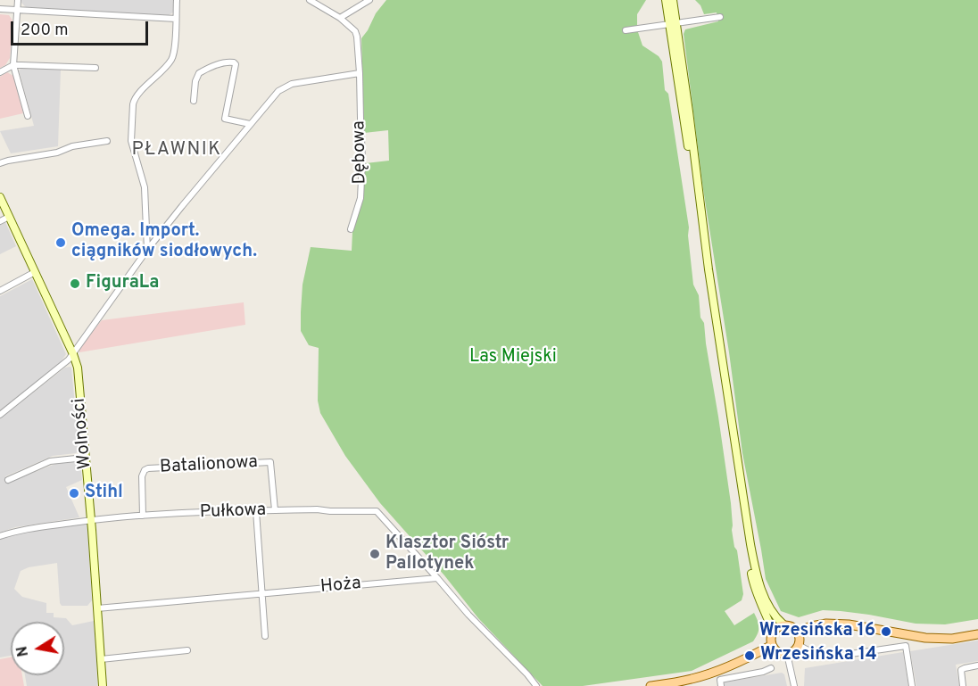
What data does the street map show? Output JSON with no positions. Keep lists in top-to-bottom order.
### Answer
{
  "streets": {
    "main road": ["Wolności"],
    "street": [
      "Dębowa",
      "Batalionowa",
      "Pułkowa",
      "Hoża"
    ]
  },
  "crossings": [
    ["Wolności", "Pułkowa"],
    ["Wolności", "Hoża"],
    ["Batalionowa", "Pułkowa"],
    ["Pułkowa", "Hoża"]
  ],
  "districts": ["PŁAWNIK"],
  "parks": ["Las Miejski"],
  "places": [
    "Omega. Import. ciągników siodłowych.",
    "FiguraLa",
    "Stihl",
    "Klasztor Sióstr Pallotynek",
    "Wrzesińska 16",
    "Wrzesińska 14"
  ],
  "scale_bar": "200 m",
  "north": "left"
}
